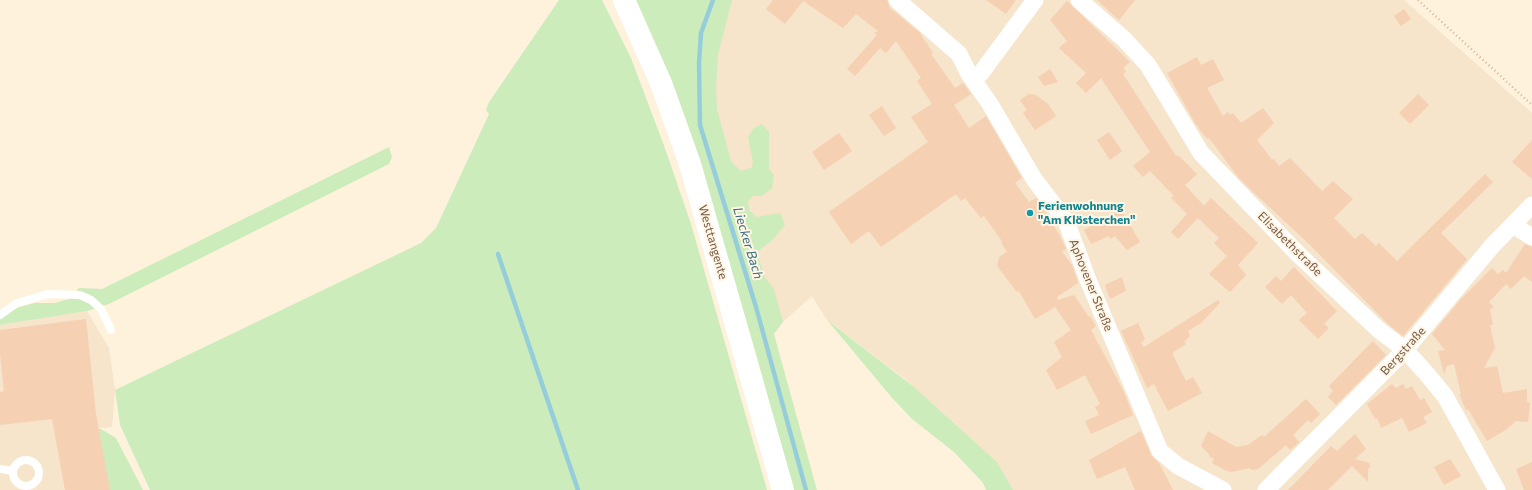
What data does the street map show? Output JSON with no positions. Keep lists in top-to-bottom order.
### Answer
{
  "streets": {
    "main road": ["Westtangente"],
    "street": ["Elisabethstraße", "Aphovener Straße", "Bergstraße"]
  },
  "crossings": [
    ["Elisabethstraße", "Bergstraße"]
  ],
  "water": ["Liecker Bach"],
  "places": ["Ferienwohnung \"Am Klösterchen\""]
}
